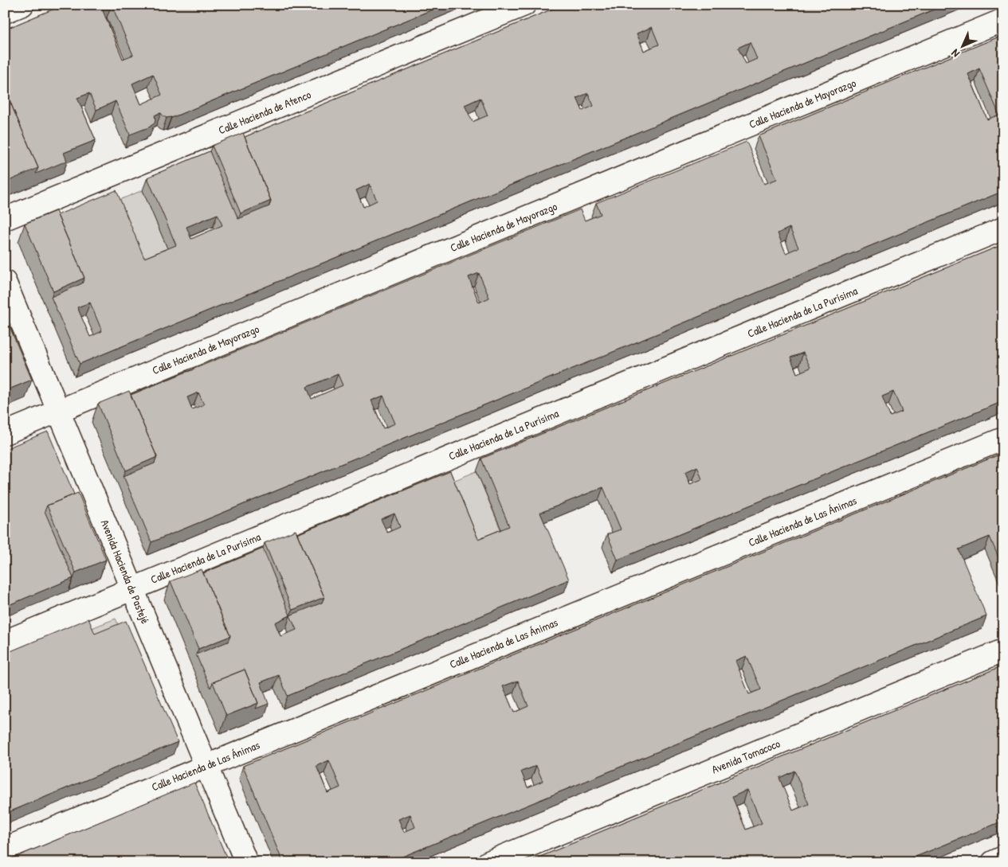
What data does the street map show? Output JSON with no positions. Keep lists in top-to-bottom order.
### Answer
{
  "streets": {
    "street": [
      "Calle Hacienda de Mayorazgo",
      "Calle Hacienda de Atenco",
      "Calle Hacienda de La Purísima",
      "Calle Hacienda de Las Ánimas",
      "Avenida Hacienda de Pastejé",
      "Avenida Tomacoco"
    ]
  },
  "crossings": [
    ["Calle Hacienda de Mayorazgo", "Avenida Hacienda de Pastejé"],
    ["Calle Hacienda de La Purísima", "Avenida Hacienda de Pastejé"],
    ["Calle Hacienda de Las Ánimas", "Avenida Hacienda de Pastejé"]
  ],
  "north": "bottom left"
}
